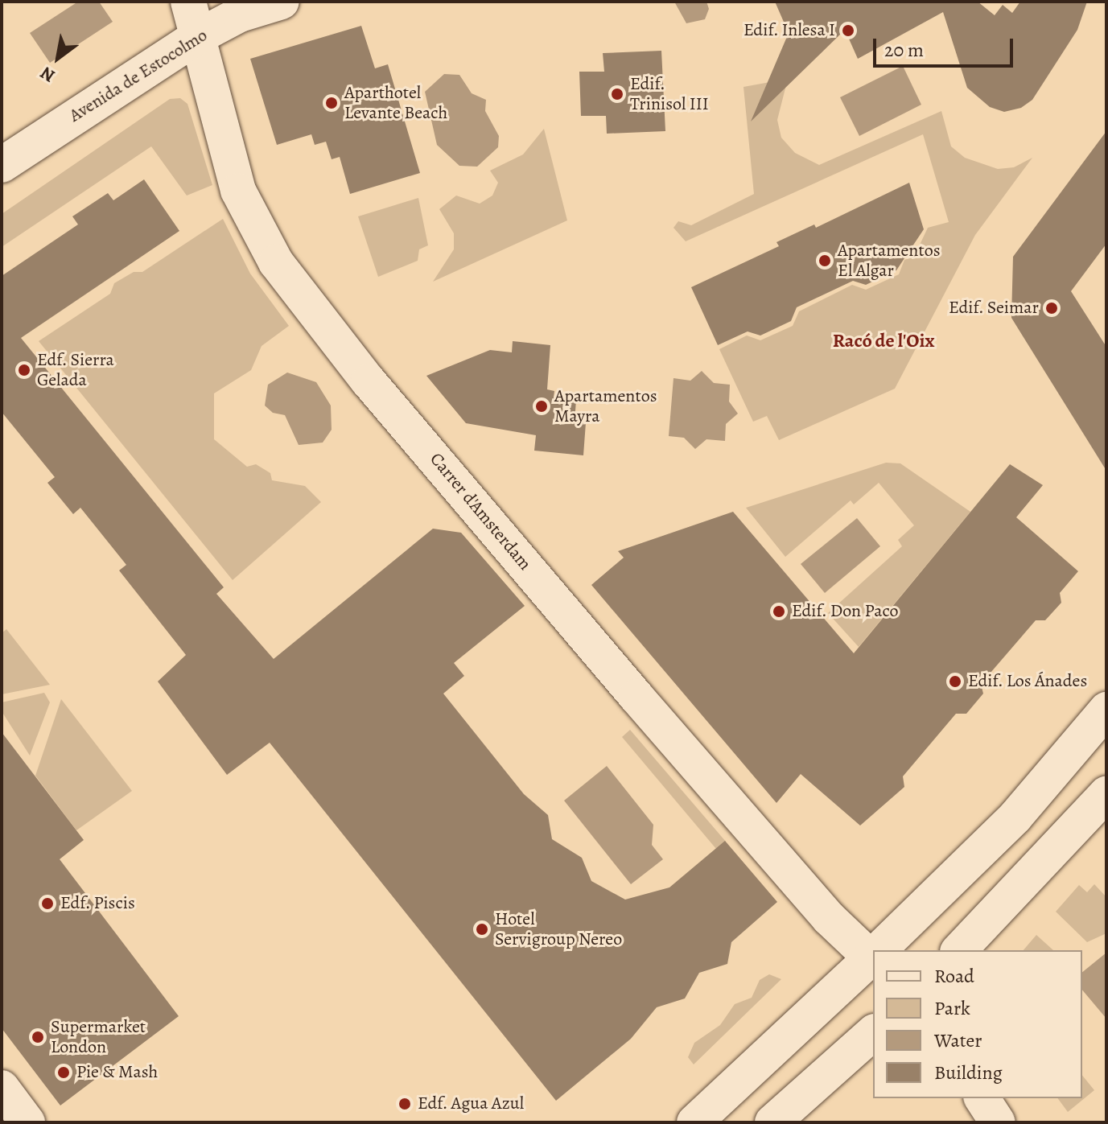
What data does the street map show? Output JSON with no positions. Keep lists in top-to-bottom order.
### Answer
{
  "streets": {
    "street": ["Avenida de Estocolmo", "Carrer d'Amsterdam"]
  },
  "crossings": [
    ["Avenida de Estocolmo", "Carrer d'Amsterdam"]
  ],
  "districts": ["Racó de l'Oix"],
  "places": [
    "Edif. Inlesa I",
    "Edif. Trinisol III",
    "Aparthotel Levante Beach",
    "Apartamentos El Algar",
    "Edif. Seimar",
    "Edf. Sierra Gelada",
    "Apartamentos Mayra",
    "Edif. Don Paco",
    "Edif. Los Ánades",
    "Edf. Piscis",
    "Hotel Servigroup Nereo",
    "Supermarket London",
    "Pie & Mash",
    "Edf. Agua Azul"
  ],
  "legend": [
    "Road",
    "Park",
    "Water",
    "Building"
  ],
  "scale_bar": "20 m",
  "north": "bottom left"
}
